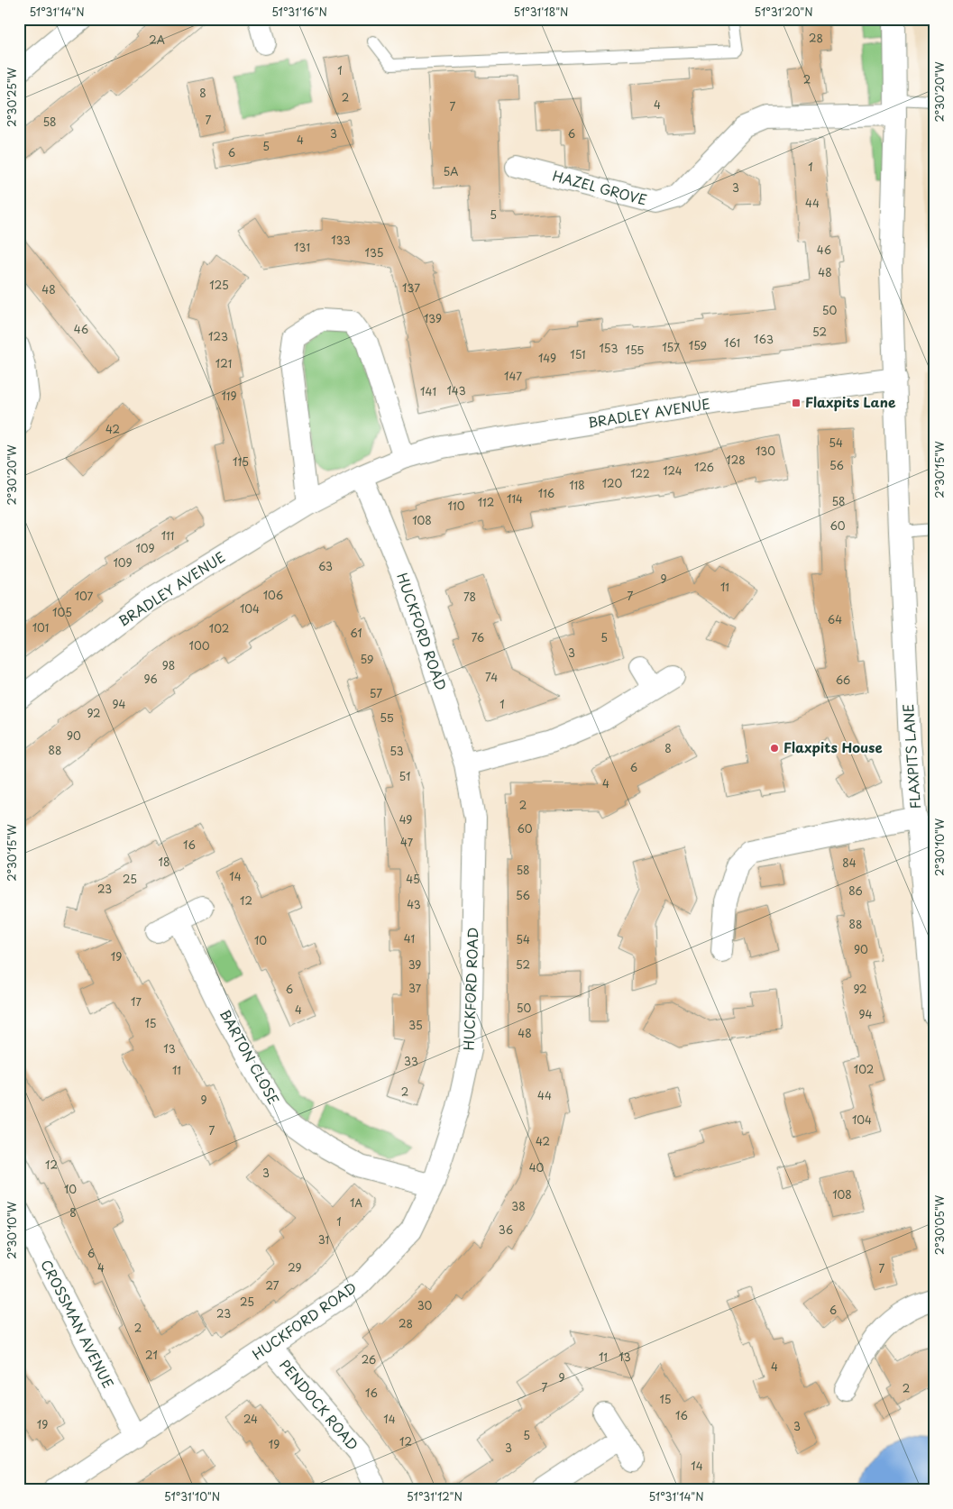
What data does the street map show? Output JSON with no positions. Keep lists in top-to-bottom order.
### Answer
{
  "streets": {
    "street": [
      "HAZEL GROVE",
      "BRADLEY AVENUE",
      "HUCKFORD ROAD",
      "FLAXPITS LANE",
      "BARTON CLOSE",
      "CROSSMAN AVENUE",
      "PENDOCK ROAD"
    ]
  },
  "crossings": [
    ["HAZEL GROVE", "FLAXPITS LANE"],
    ["BRADLEY AVENUE", "HUCKFORD ROAD"],
    ["BRADLEY AVENUE", "FLAXPITS LANE"],
    ["HUCKFORD ROAD", "BARTON CLOSE"],
    ["HUCKFORD ROAD", "CROSSMAN AVENUE"],
    ["HUCKFORD ROAD", "PENDOCK ROAD"]
  ],
  "places": {
    "transit": ["Flaxpits Lane"],
    "other": ["Flaxpits House"]
  },
  "house_numbers": [
    "28",
    "2A",
    "1",
    "2",
    "8",
    "2",
    "4",
    "7",
    "7",
    "58",
    "3",
    "6",
    "4",
    "5",
    "6",
    "1",
    "5A",
    "3",
    "44",
    "5",
    "133",
    "131",
    "46",
    "135",
    "48",
    "125",
    "137",
    "48",
    "50",
    "139",
    "46",
    "52",
    "123",
    "163",
    "161",
    "159",
    "157",
    "153",
    "155",
    "151",
    "149",
    "121",
    "147",
    "143",
    "141",
    "119",
    "42",
    "54",
    "130",
    "128",
    "115",
    "56",
    "126",
    "124",
    "122",
    "120",
    "118",
    "116",
    "114",
    "58",
    "112",
    "110",
    "108",
    "60",
    "111",
    "109",
    "109",
    "63",
    "9",
    "11",
    "106",
    "107",
    "7",
    "78",
    "104",
    "105",
    "64",
    "101",
    "102",
    "61",
    "76",
    "5",
    "100",
    "3",
    "59",
    "98",
    "74",
    "96",
    "66",
    "57",
    "94",
    "1",
    "92",
    "55",
    "90",
    "8",
    "88",
    "53",
    "6",
    "51",
    "4",
    "2",
    "49",
    "60",
    "47",
    "16",
    "18",
    "84",
    "58",
    "14",
    "25",
    "45",
    "23",
    "86",
    "56",
    "12",
    "43",
    "88",
    "41",
    "54",
    "10",
    "90",
    "19",
    "39",
    "52",
    "37",
    "6",
    "92",
    "17",
    "50",
    "4",
    "94",
    "15",
    "35",
    "48",
    "13",
    "33",
    "102",
    "11",
    "2",
    "44",
    "9",
    "104",
    "7",
    "42",
    "12",
    "40",
    "3",
    "10",
    "108",
    "1A",
    "38",
    "8",
    "1",
    "36",
    "31",
    "6",
    "4",
    "29",
    "7",
    "27",
    "25",
    "30",
    "6",
    "23",
    "28",
    "2",
    "21",
    "11",
    "13",
    "26",
    "4",
    "9",
    "7",
    "2",
    "16",
    "15",
    "16",
    "24",
    "14",
    "19",
    "3",
    "5",
    "12",
    "19",
    "3",
    "14"
  ],
  "coordinates": [
    "51°31'14\"N",
    "51°31'16\"N",
    "51°31'18\"N",
    "51°31'20\"N",
    "2°30'20\"W",
    "2°30'25\"W",
    "2°30'15\"W",
    "2°30'10\"W",
    "2°30'05\"W",
    "51°31'10\"N",
    "51°31'12\"N"
  ]
}
